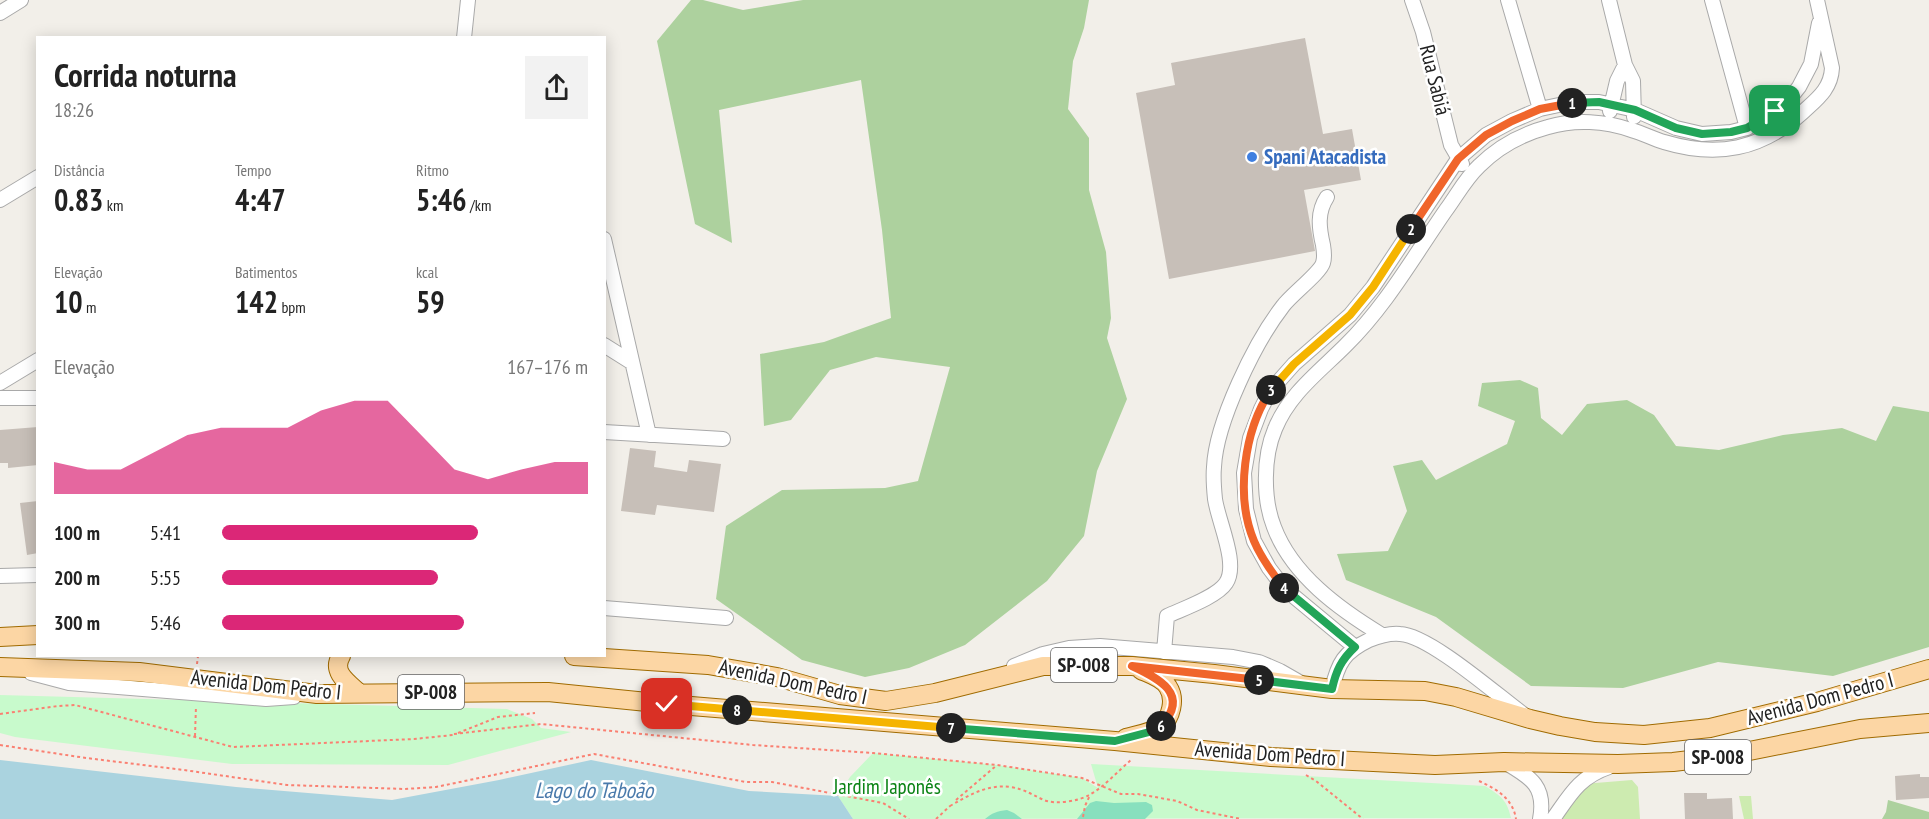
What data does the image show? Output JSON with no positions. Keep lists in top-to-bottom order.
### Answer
{
  "streets": {
    "main road": ["SP-008", "Avenida Dom Pedro I"],
    "street": ["Rua Sabiá"]
  },
  "water": ["Lago do Taboão"],
  "parks": ["Jardim Japonês"],
  "places": ["Spani Atacadista"],
  "page": {
    "heading": ["Corrida noturna", "18:26"],
    "pins": [
      "1",
      "2",
      "3",
      "4",
      "5",
      "8",
      "6",
      "7"
    ],
    "stats": [
      ["Distância", "0.83 km"],
      ["Tempo", "4:47"],
      ["Ritmo", "5:46 /km"],
      ["Elevação", "10 m"],
      ["Batimentos", "142 bpm"],
      ["kcal", "59"]
    ],
    "chart": ["Elevação", "167–176 m"],
    "list": [
      {
        "name": "100 m",
        "note": "5:41"
      },
      {
        "name": "200 m",
        "note": "5:55"
      },
      {
        "name": "300 m",
        "note": "5:46"
      }
    ]
  }
}
